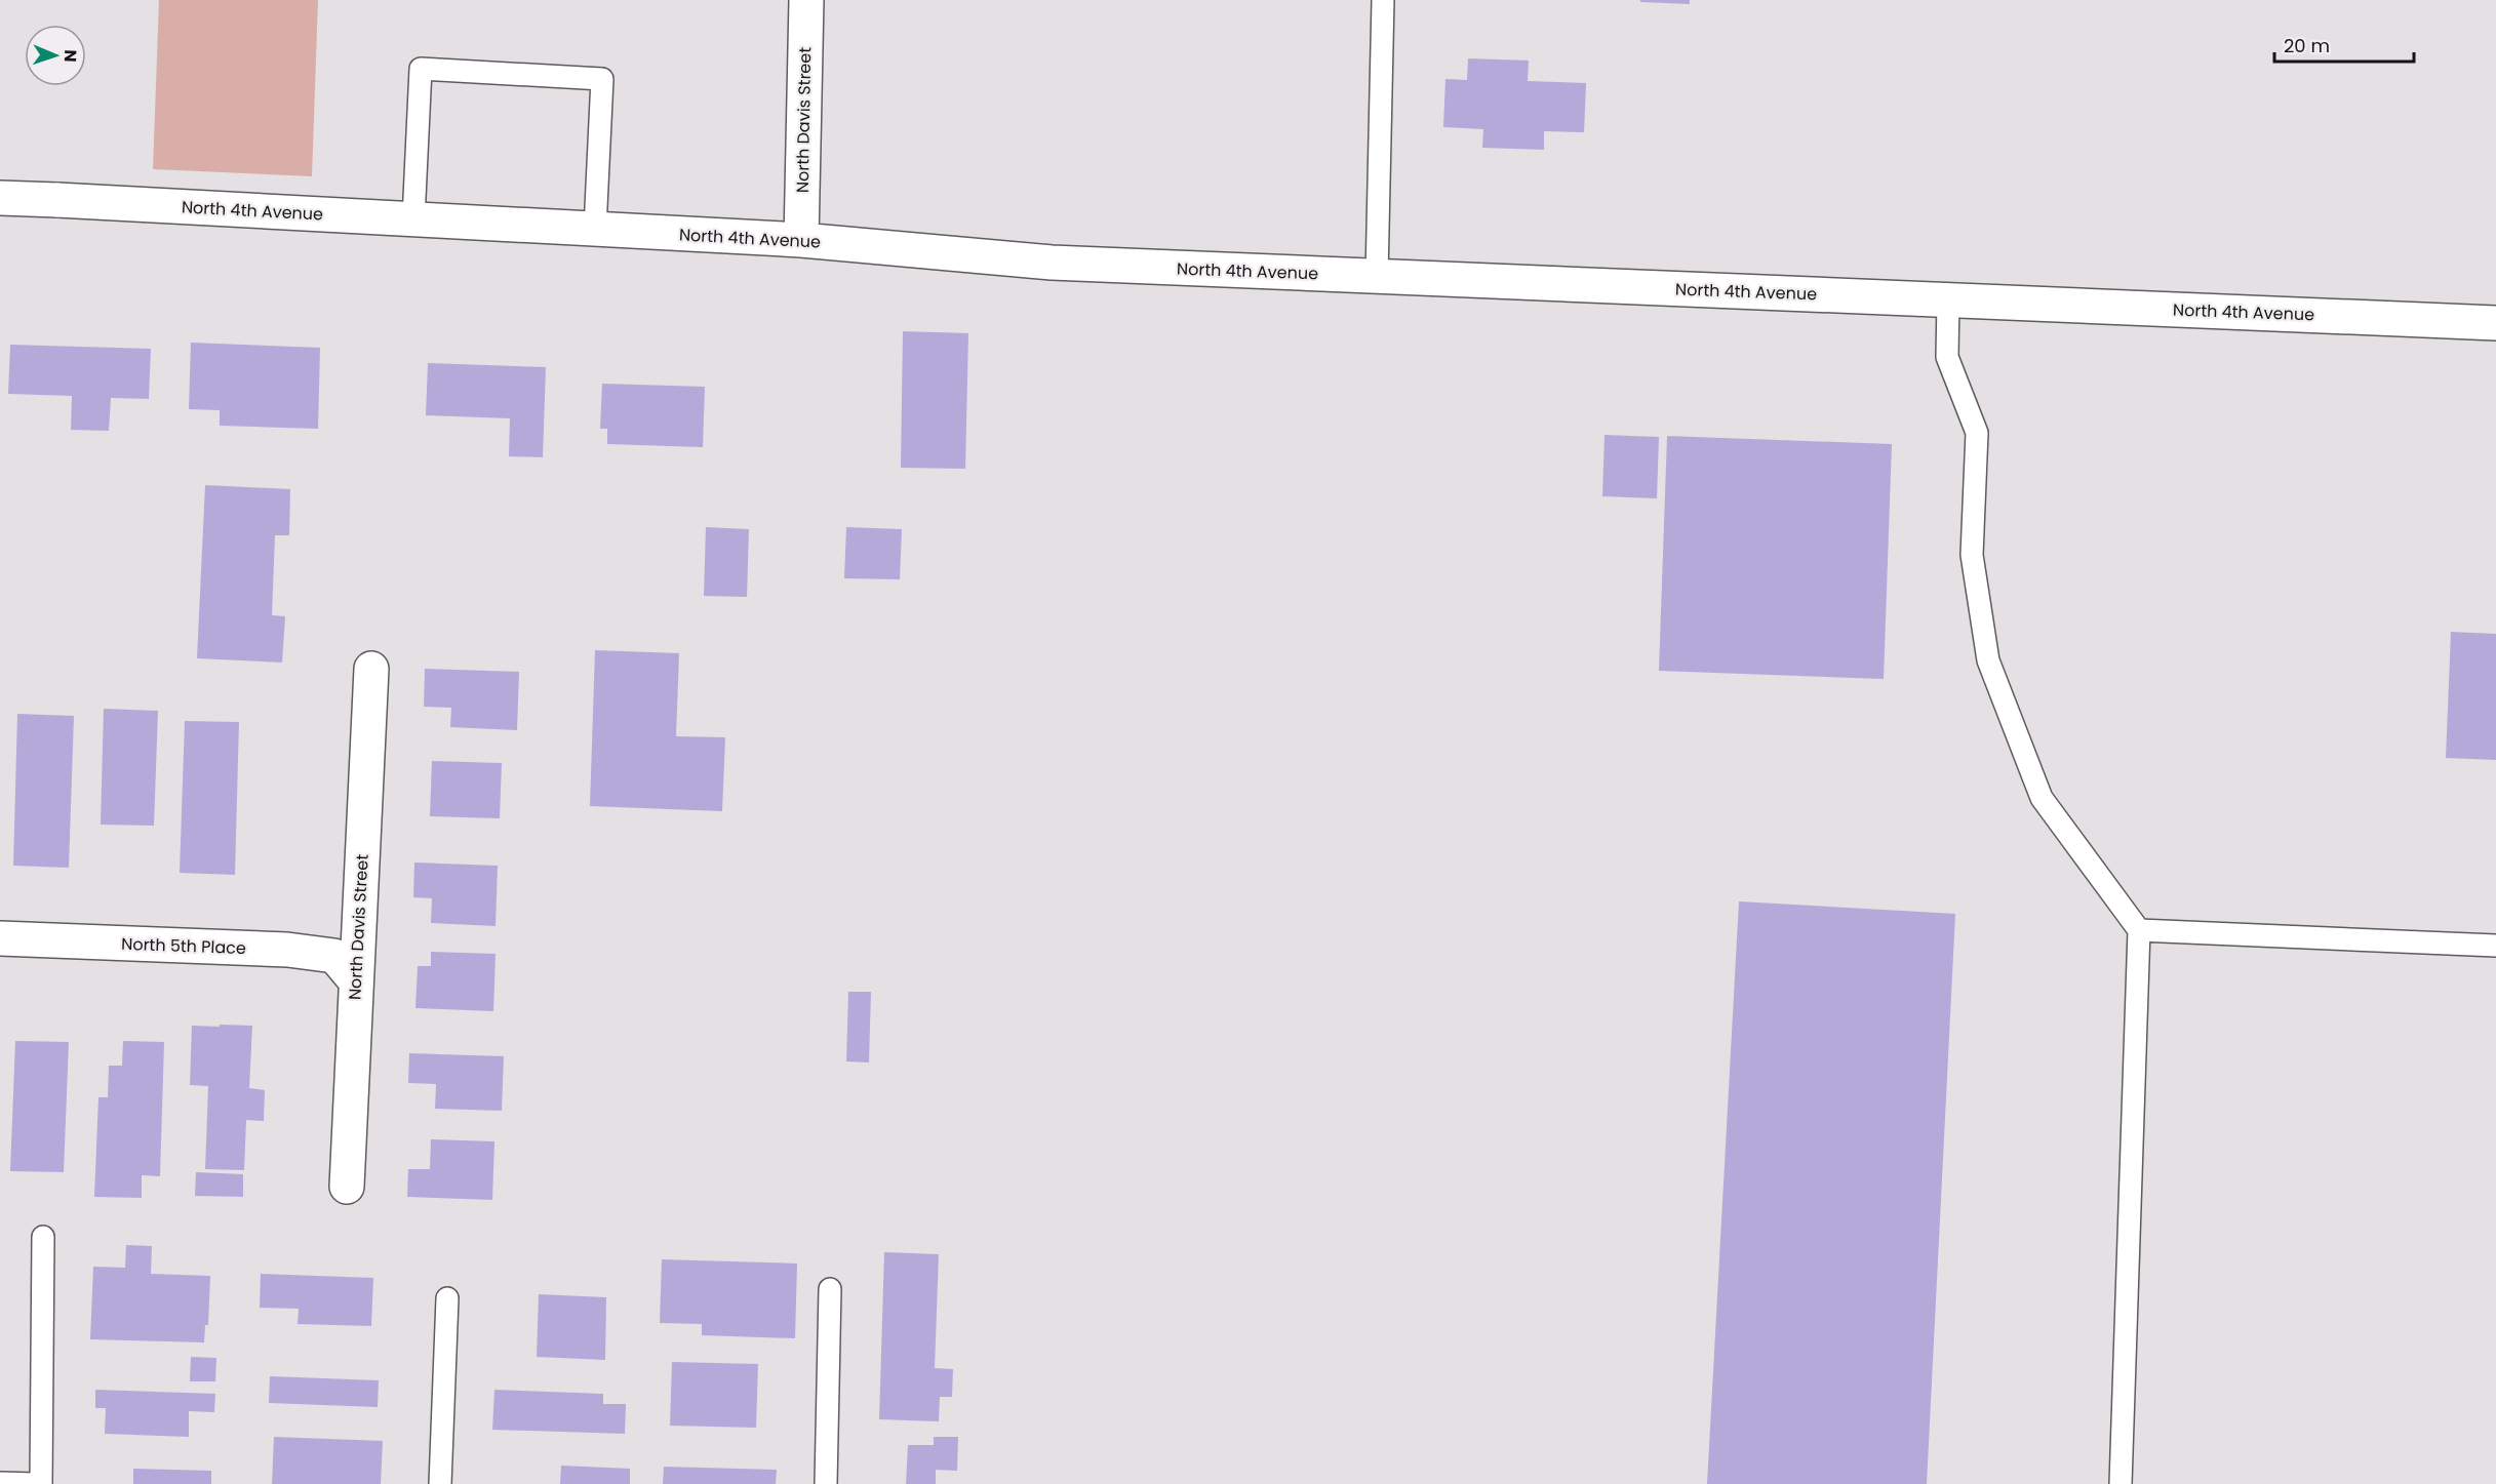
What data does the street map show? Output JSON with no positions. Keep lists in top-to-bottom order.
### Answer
{
  "streets": {
    "street": ["North Davis Street", "North 4th Avenue", "North 5th Place"]
  },
  "crossings": [
    ["North Davis Street", "North 4th Avenue"],
    ["North Davis Street", "North 5th Place"]
  ],
  "scale_bar": "20 m",
  "north": "right"
}
